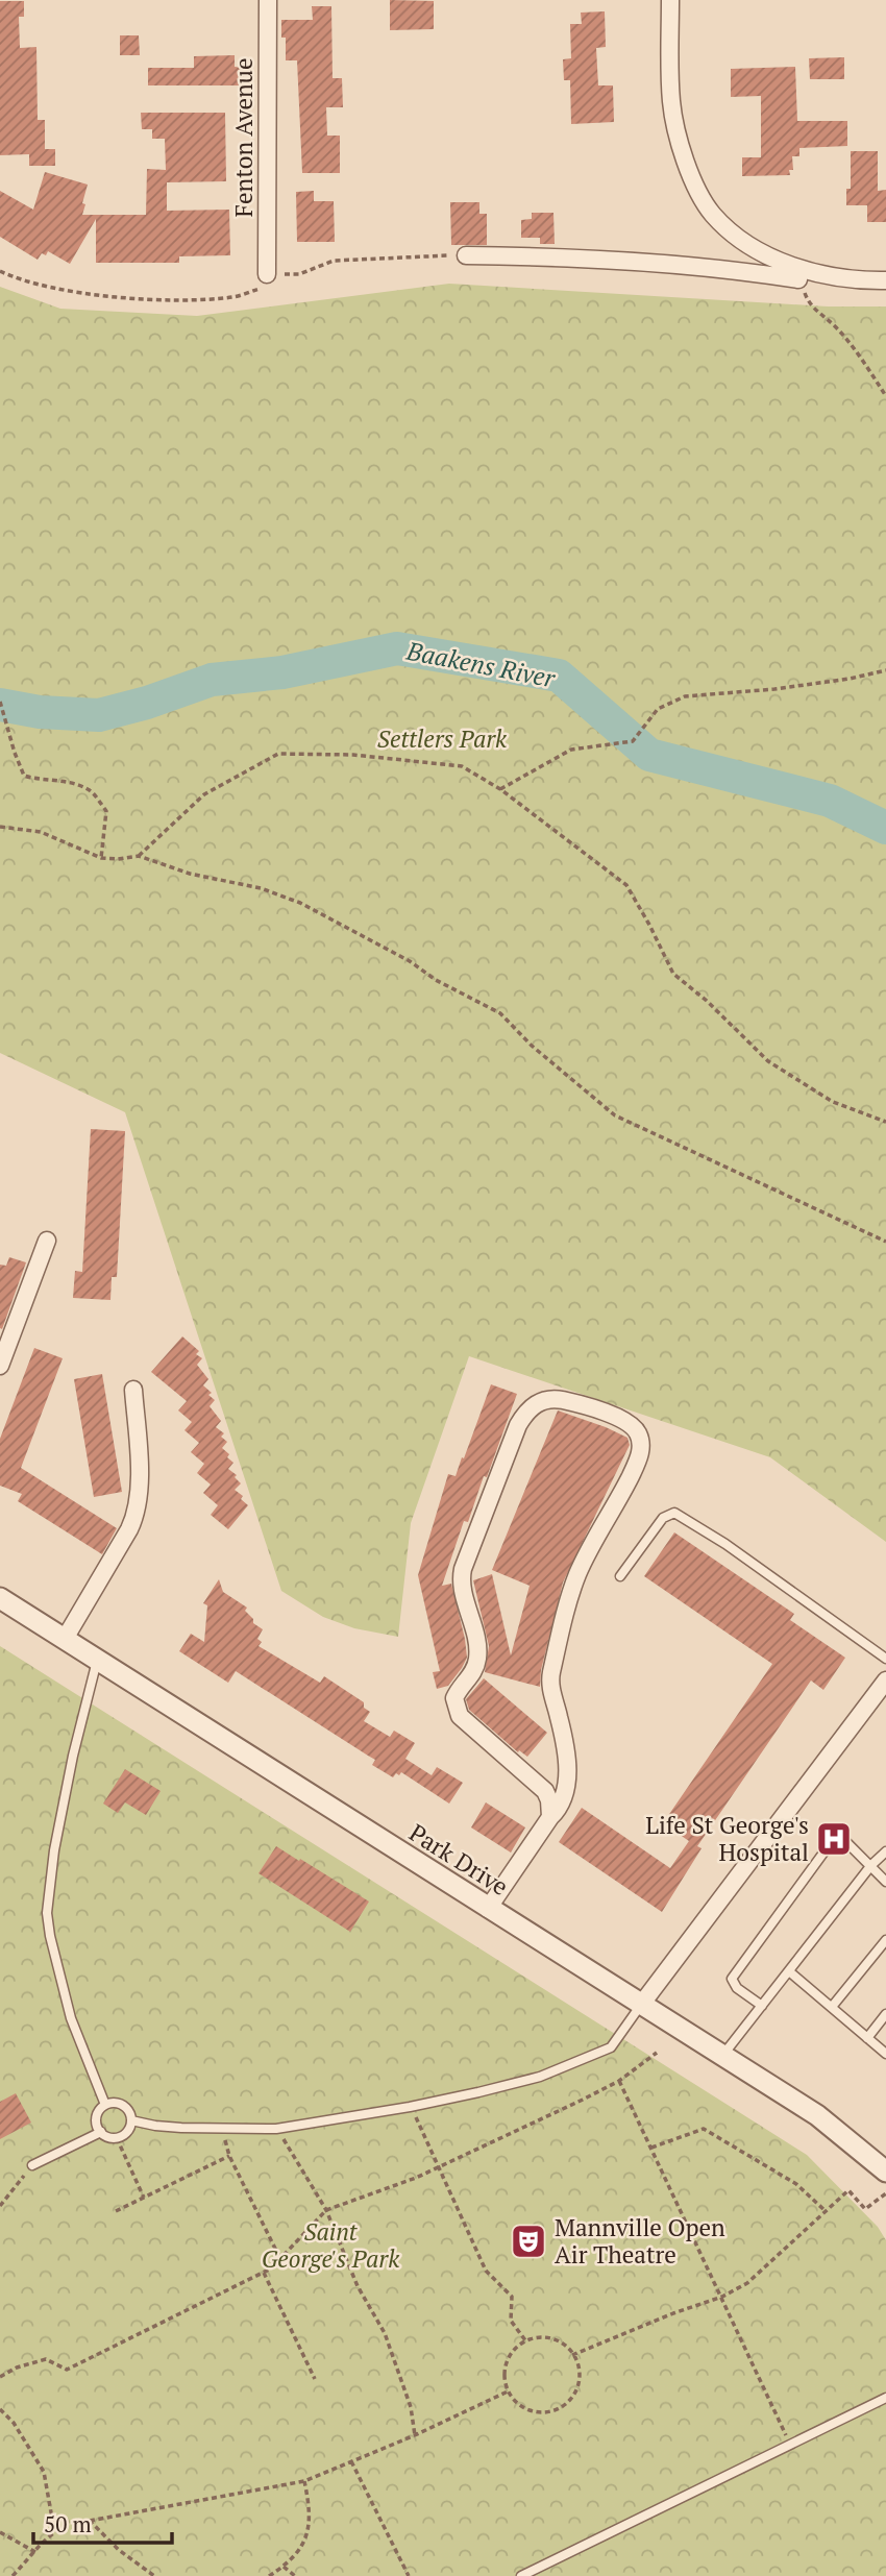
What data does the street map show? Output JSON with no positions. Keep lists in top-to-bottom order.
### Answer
{
  "streets": {
    "street": ["Fenton Avenue", "Park Drive"]
  },
  "water": ["Baakens River"],
  "parks": ["Settlers Park", "Saint George's Park"],
  "places": {
    "hospital": ["Life St George's Hospital"],
    "theatre": ["Mannville Open Air Theatre"]
  },
  "scale_bar": "50 m"
}
